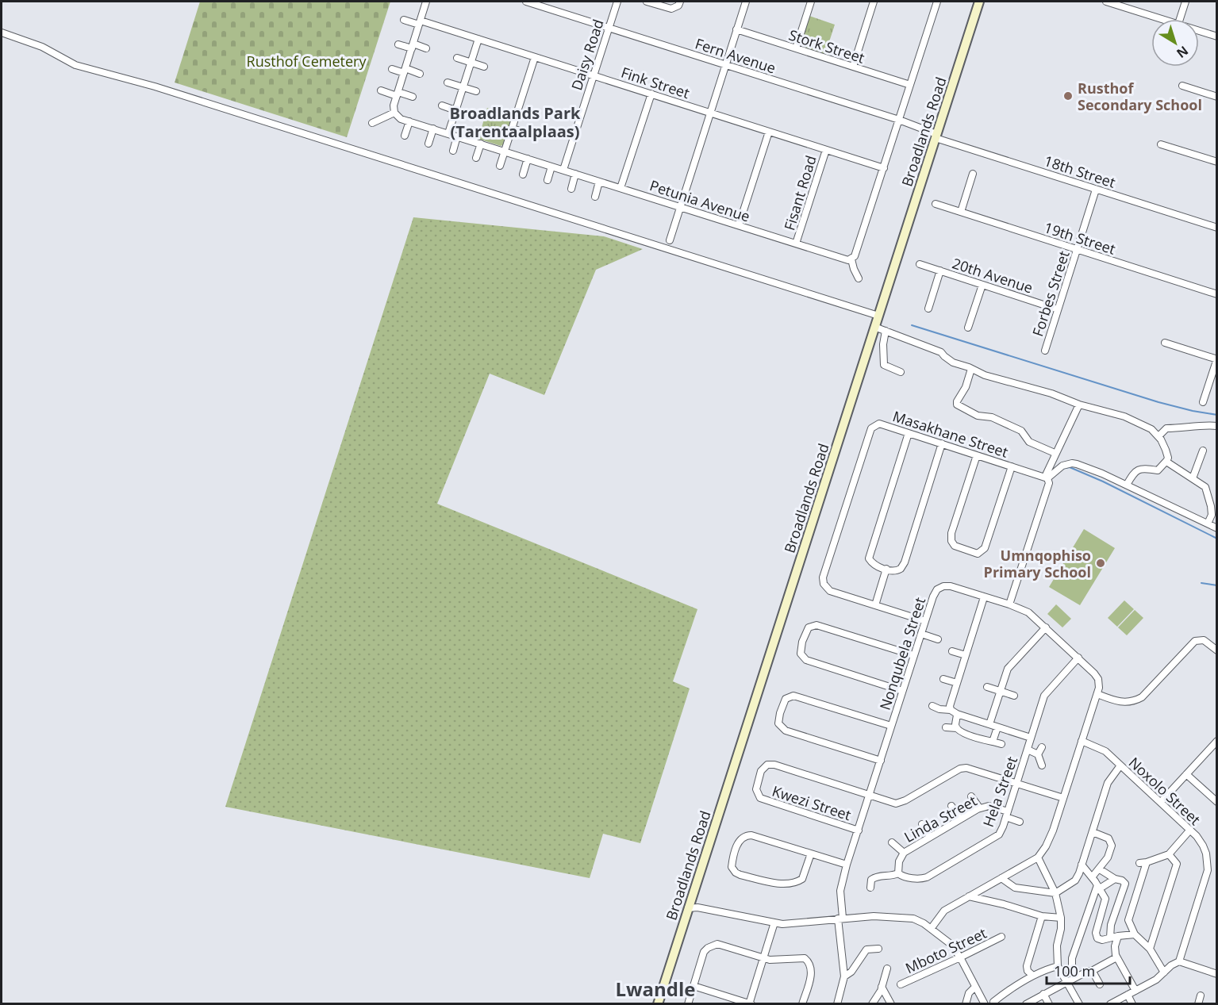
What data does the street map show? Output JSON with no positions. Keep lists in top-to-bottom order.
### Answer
{
  "streets": {
    "main road": ["Broadlands Road"],
    "street": [
      "Stork Street",
      "Daisy Road",
      "Fern Avenue",
      "Fink Street",
      "18th Street",
      "Fisant Road",
      "Petunia Avenue",
      "19th Street",
      "20th Avenue",
      "Forbes Street",
      "Masakhane Street",
      "Nonqubela Street",
      "Noxolo Street",
      "Hela Street",
      "Kwezi Street",
      "Linda Street",
      "Mboto Street"
    ]
  },
  "crossings": [
    ["Daisy Road", "Fern Avenue"],
    ["Daisy Road", "Fink Street"],
    ["Daisy Road", "Petunia Avenue"],
    ["Fern Avenue", "Broadlands Road"],
    ["Fern Avenue", "18th Street"],
    ["Fink Street", "Fisant Road"],
    ["Broadlands Road", "18th Street"],
    ["18th Street", "Forbes Street"],
    ["Fisant Road", "Petunia Avenue"],
    ["19th Street", "Forbes Street"],
    ["20th Avenue", "Forbes Street"],
    ["Masakhane Street", "Nonqubela Street"],
    ["Nonqubela Street", "Hela Street"],
    ["Nonqubela Street", "Kwezi Street"],
    ["Hela Street", "Linda Street"]
  ],
  "districts": ["Broadlands Park (Tarentaalplaas)", "Lwandle"],
  "parks": ["Rusthof Cemetery"],
  "places": ["Rusthof Secondary School", "Umnqophiso Primary School"],
  "scale_bar": "100 m",
  "north": "bottom right"
}
